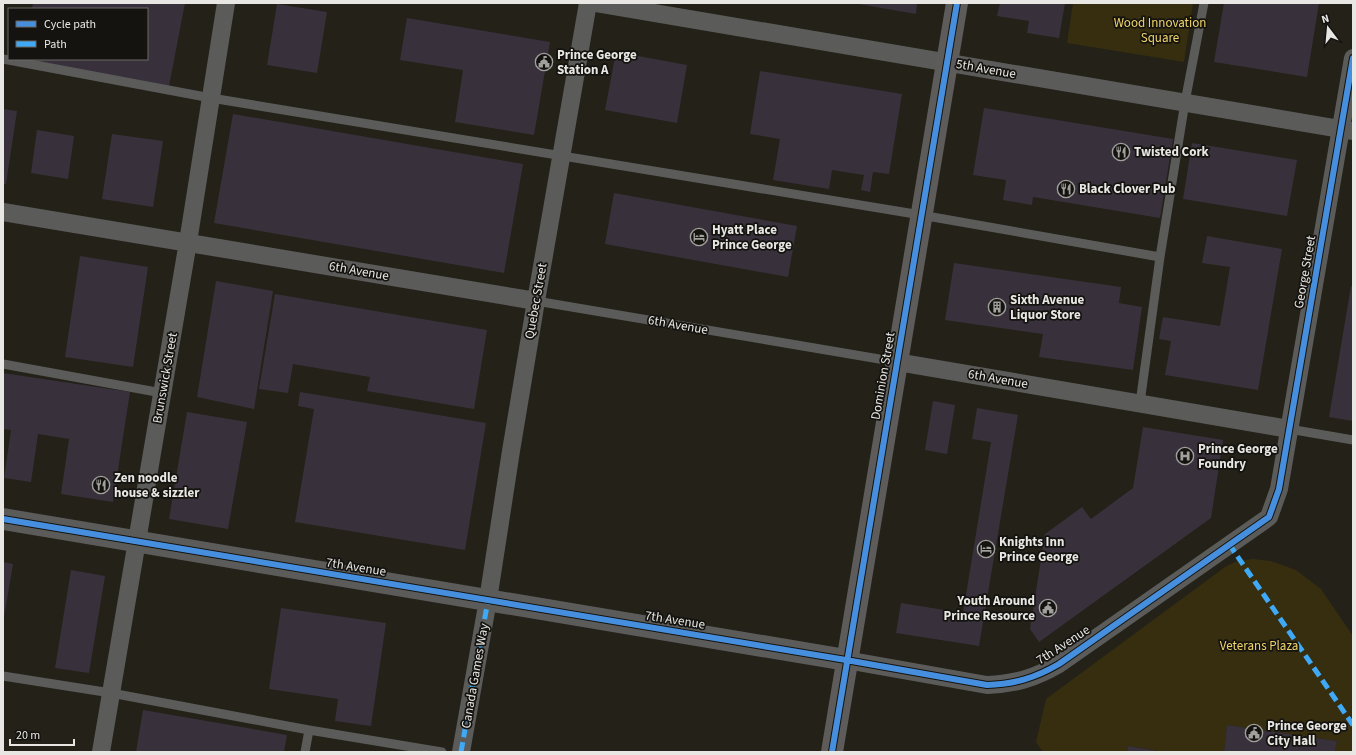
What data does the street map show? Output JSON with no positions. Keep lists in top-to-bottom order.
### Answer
{
  "streets": {
    "main road": ["Dominion Street"],
    "street": [
      "5th Avenue",
      "6th Avenue",
      "George Street",
      "Quebec Street",
      "Brunswick Street",
      "7th Avenue",
      "Canada Games Way"
    ]
  },
  "crossings": [
    ["5th Avenue", "George Street"],
    ["5th Avenue", "Dominion Street"],
    ["6th Avenue", "George Street"],
    ["6th Avenue", "Quebec Street"],
    ["6th Avenue", "Dominion Street"],
    ["6th Avenue", "Brunswick Street"],
    ["George Street", "7th Avenue"],
    ["Quebec Street", "7th Avenue"],
    ["Quebec Street", "Canada Games Way"],
    ["Dominion Street", "7th Avenue"],
    ["Brunswick Street", "7th Avenue"],
    ["7th Avenue", "Canada Games Way"]
  ],
  "parks": ["Wood Innovation Square", "Veterans Plaza"],
  "places": {
    "public building": ["Prince George Station A", "Youth Around Prince Resource", "Prince George City Hall"],
    "restaurant": ["Twisted Cork", "Black Clover Pub", "Zen noodle house & sizzler"],
    "hotel": ["Hyatt Place Prince George", "Knights Inn Prince George"],
    "building": ["Sixth Avenue Liquor Store"],
    "hospital": ["Prince George Foundry"]
  },
  "legend": ["Cycle path", "Path"],
  "scale_bar": "20 m",
  "north": "top"
}
